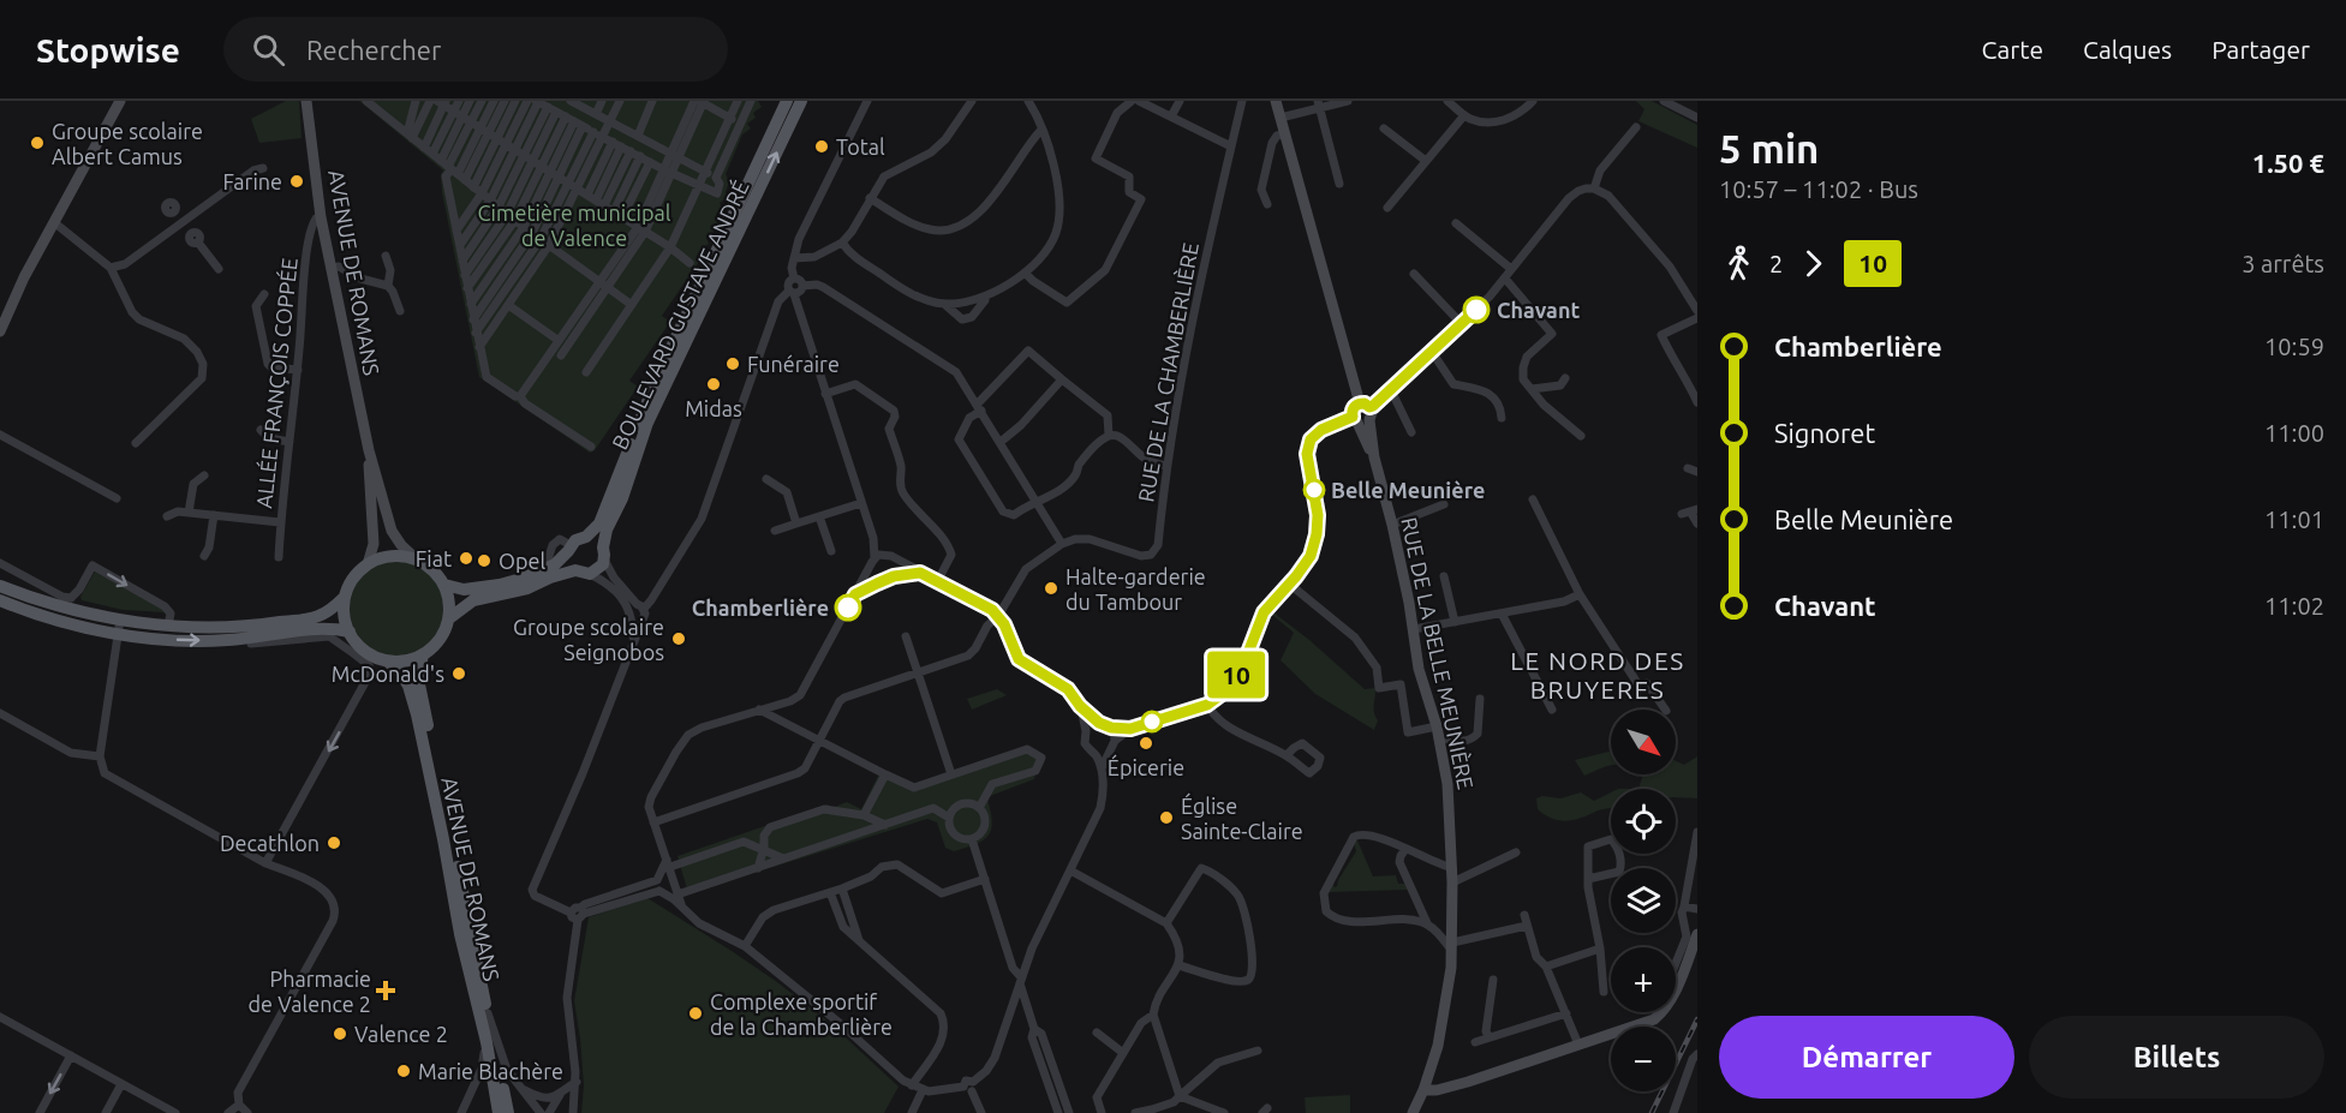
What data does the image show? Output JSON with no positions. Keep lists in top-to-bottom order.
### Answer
{
  "streets": {
    "main road": ["AVENUE DE ROMANS", "BOULEVARD GUSTAVE ANDRÉ"],
    "street": ["RUE DE LA CHAMBERLIÈRE", "ALLÉE FRANÇOIS COPPÉE", "RUE DE LA BELLE MEUNIÈRE"]
  },
  "crossings": [
    ["AVENUE DE ROMANS", "BOULEVARD GUSTAVE ANDRÉ"],
    ["AVENUE DE ROMANS", "ALLÉE FRANÇOIS COPPÉE"]
  ],
  "districts": ["LE NORD DES BRUYERES"],
  "parks": ["Cimetière municipal de Valence"],
  "places": {
    "other": [
      "Groupe scolaire Albert Camus",
      "Total",
      "Farine",
      "Chavant",
      "Funéraire",
      "Midas",
      "Belle Meunière",
      "Fiat",
      "Opel",
      "Halte-garderie du Tambour",
      "Chamberlière",
      "Groupe scolaire Seignobos",
      "McDonald's",
      "Épicerie",
      "Église Sainte-Claire",
      "Decathlon",
      "Complexe sportif de la Chamberlière",
      "Valence 2",
      "Marie Blachère"
    ],
    "health": ["Pharmacie de Valence 2"]
  },
  "lines": ["bus line 10"],
  "north": "bottom right",
  "page": {
    "header": "Stopwise",
    "search": "Rechercher",
    "nav": ["Carte", "Calques", "Partager"],
    "on_map": "10",
    "heading": ["5 min", "10:57 – 11:02 · Bus", "1.50 €"],
    "legs": ["2", "10", "3 arrêts"],
    "list": [
      {
        "name": "Chamberlière",
        "value": "10:59"
      },
      {
        "name": "Signoret",
        "value": "11:00"
      },
      {
        "name": "Belle Meunière",
        "value": "11:01"
      },
      {
        "name": "Chavant",
        "value": "11:02"
      }
    ],
    "map_buttons": ["+", "−"],
    "buttons": ["Démarrer", "Billets"]
  }
}
